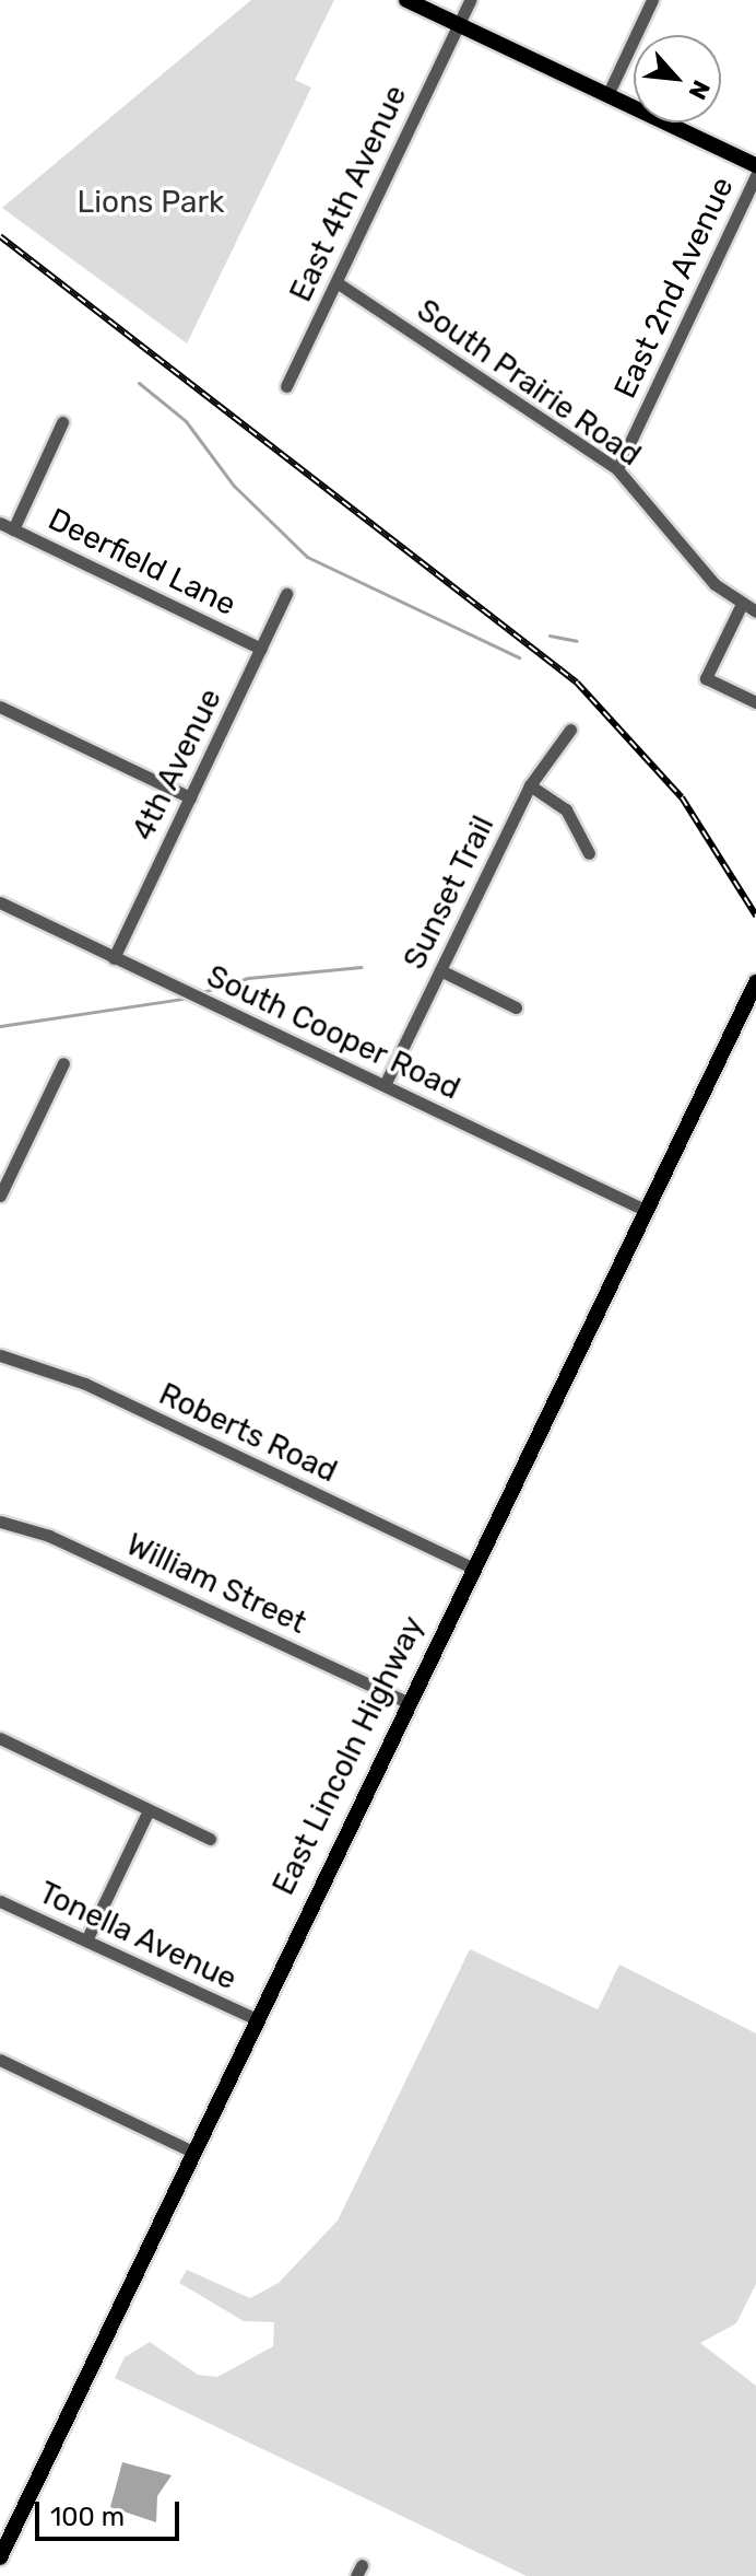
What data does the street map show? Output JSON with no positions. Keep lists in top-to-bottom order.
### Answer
{
  "streets": {
    "main road": ["East Lincoln Highway"],
    "street": [
      "East 4th Avenue",
      "East 2nd Avenue",
      "South Prairie Road",
      "Deerfield Lane",
      "4th Avenue",
      "Sunset Trail",
      "South Cooper Road",
      "Roberts Road",
      "William Street",
      "Tonella Avenue"
    ]
  },
  "crossings": [
    ["East 4th Avenue", "South Prairie Road"],
    ["East 2nd Avenue", "South Prairie Road"],
    ["Deerfield Lane", "4th Avenue"],
    ["4th Avenue", "South Cooper Road"],
    ["Sunset Trail", "South Cooper Road"],
    ["South Cooper Road", "East Lincoln Highway"],
    ["Roberts Road", "East Lincoln Highway"],
    ["William Street", "East Lincoln Highway"],
    ["East Lincoln Highway", "Tonella Avenue"]
  ],
  "parks": ["Lions Park"],
  "scale_bar": "100 m",
  "north": "bottom right"
}
